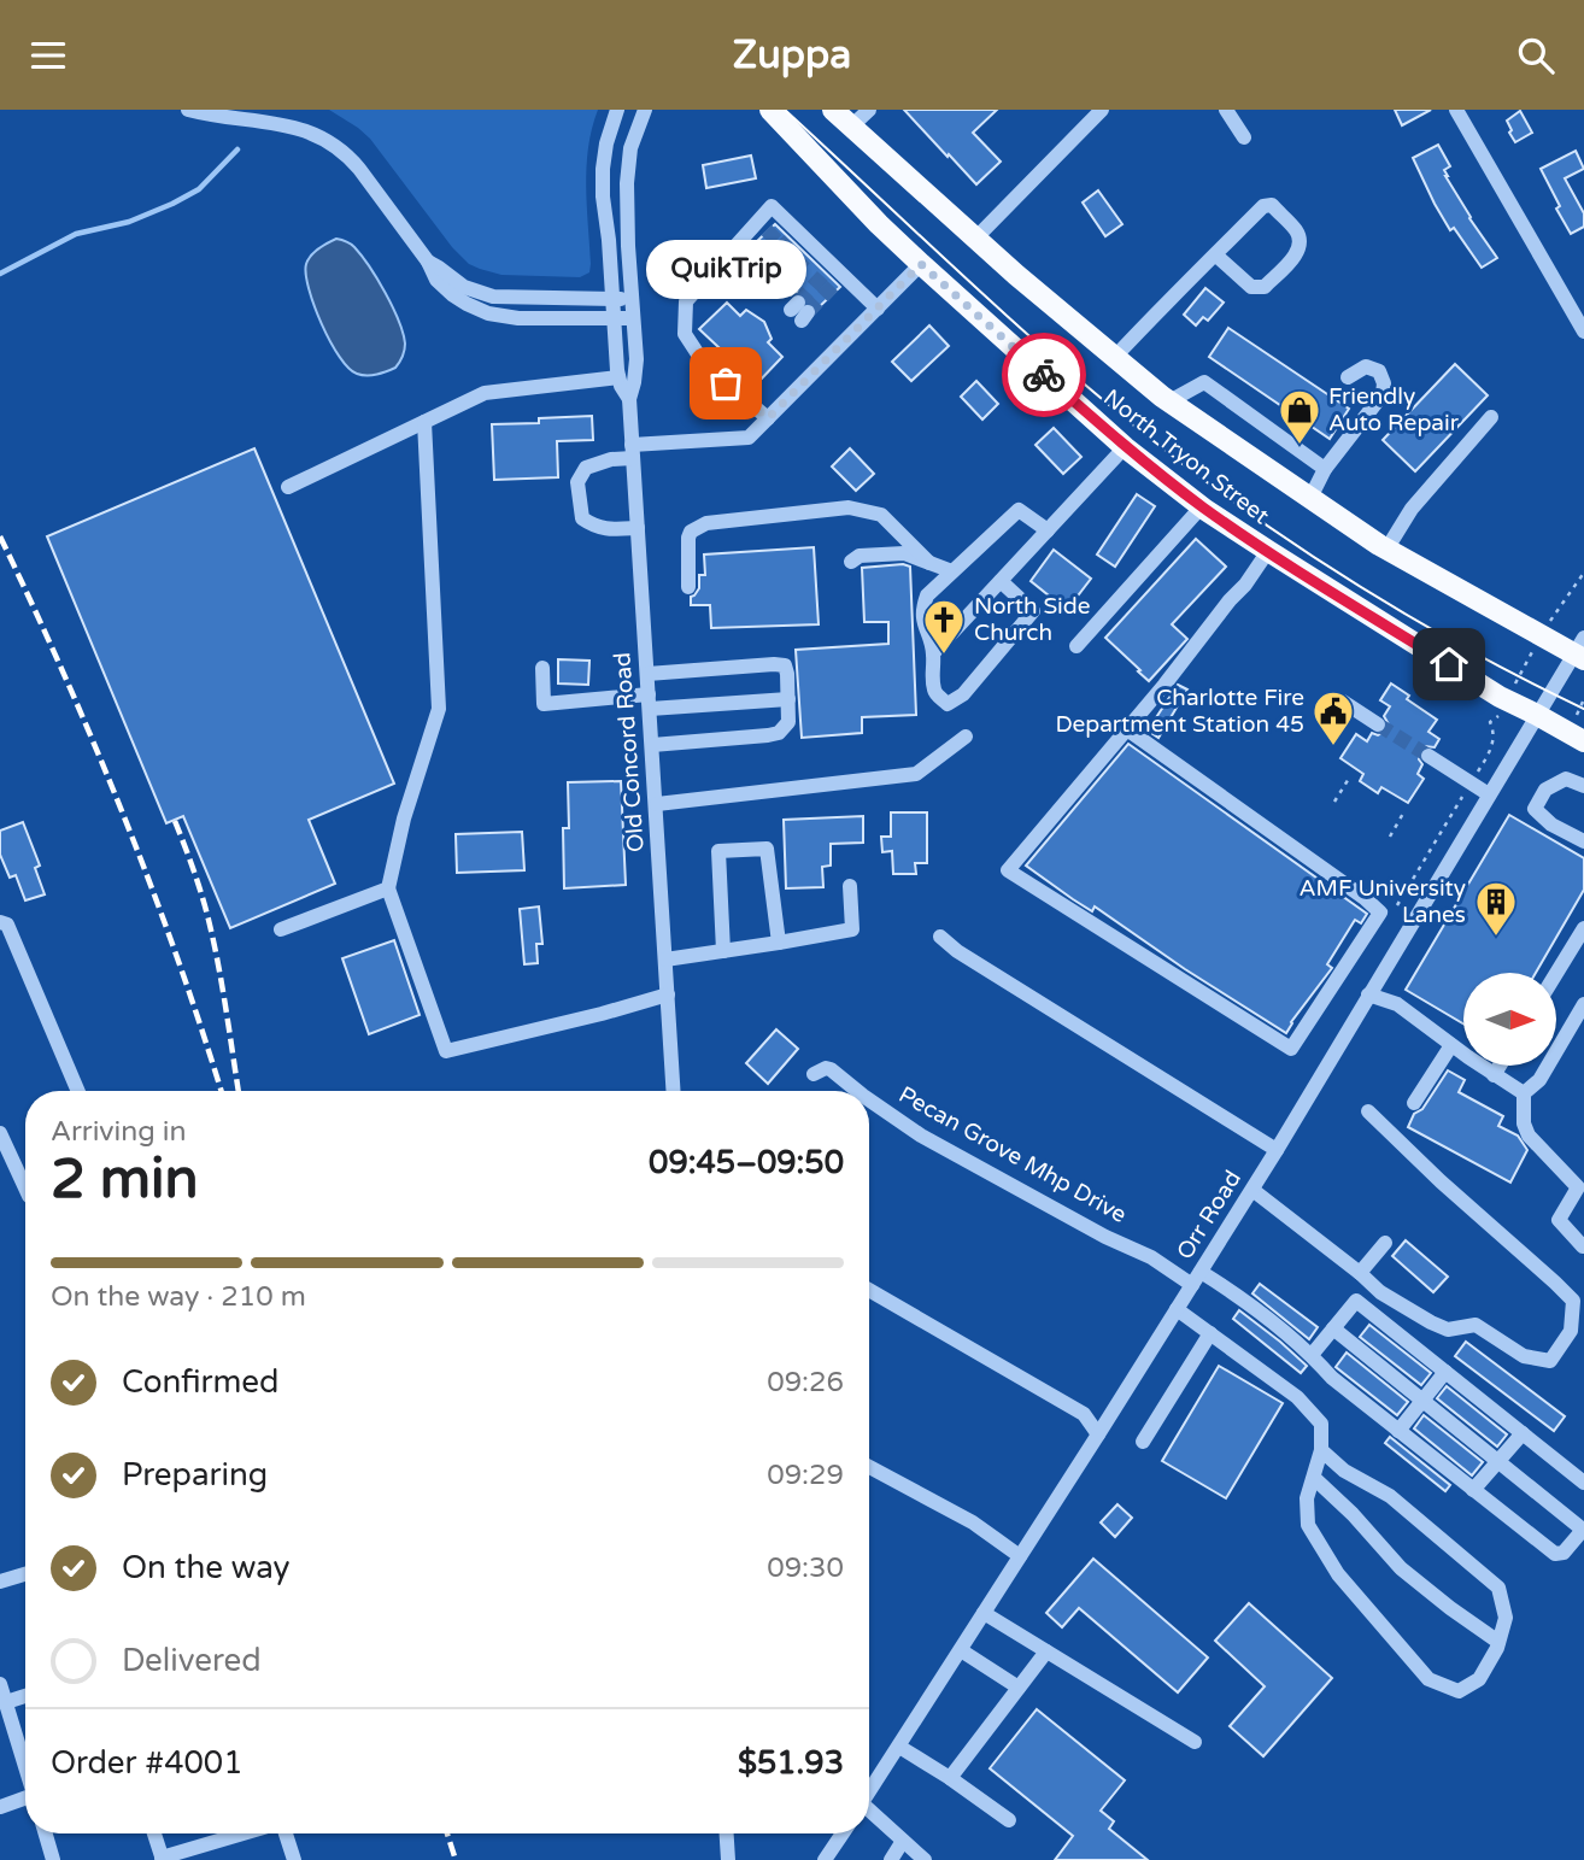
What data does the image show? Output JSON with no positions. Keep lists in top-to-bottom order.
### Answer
{
  "streets": {
    "main road": ["North Tryon Street"],
    "street": ["Old Concord Road", "Pecan Grove Mhp Drive", "Orr Road"]
  },
  "crossings": [
    ["North Tryon Street", "Orr Road"],
    ["Pecan Grove Mhp Drive", "Orr Road"]
  ],
  "places": {
    "other": ["QuikTrip"],
    "shop": ["Friendly Auto Repair"],
    "church": ["North Side Church"],
    "public building": ["Charlotte Fire Department Station 45"],
    "building": ["AMF University Lanes"]
  },
  "north": "right",
  "page": {
    "header": "Zuppa",
    "bubble": "QuikTrip",
    "heading": ["2 min", "Arriving in", "09:45–09:50"],
    "panel": ["Order #4001", "$51.93"],
    "bar": "On the way · 210 m",
    "list": [
      ["Confirmed", "09:26"],
      ["Preparing", "09:29"],
      ["On the way", "09:30"],
      "Delivered"
    ]
  }
}
